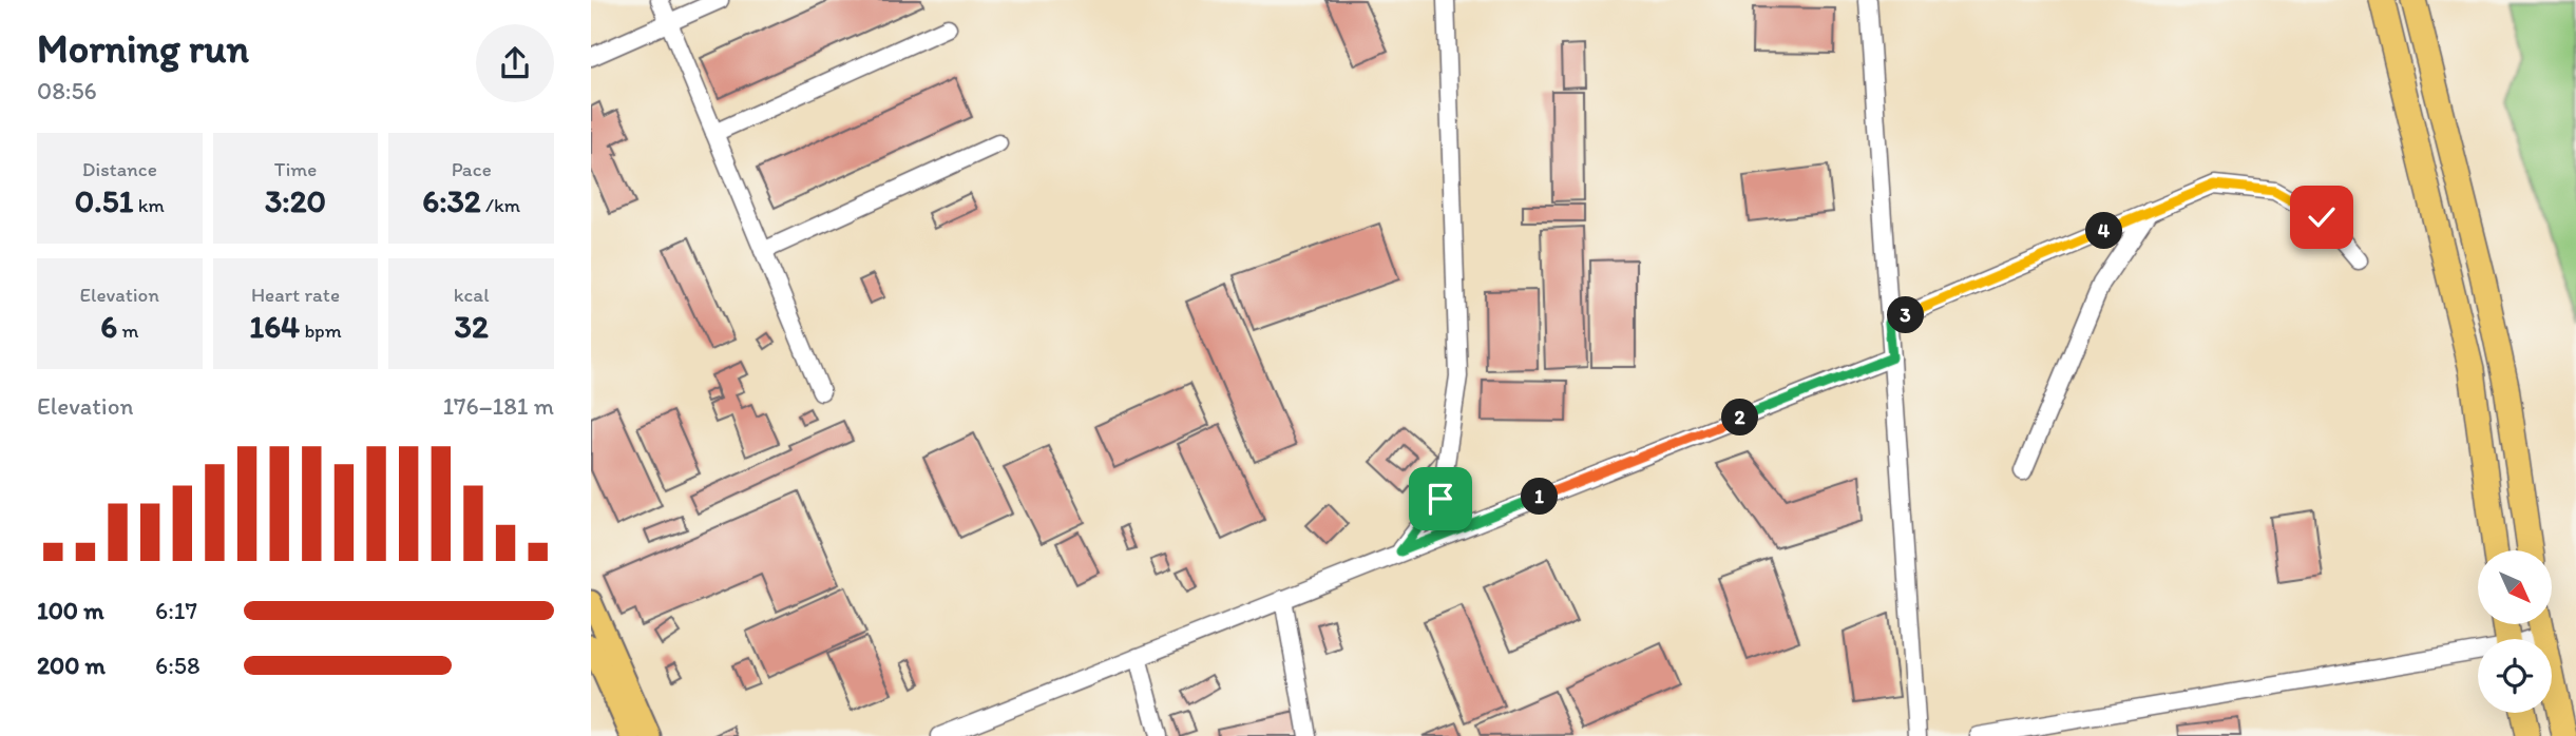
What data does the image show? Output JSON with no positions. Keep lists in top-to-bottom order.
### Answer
{
  "north": "bottom right",
  "page": {
    "heading": ["Morning run", "08:56"],
    "stats": [
      ["Distance", "0.51 km"],
      ["Time", "3:20"],
      ["Pace", "6:32 /km"],
      ["Elevation", "6 m"],
      ["Heart rate", "164 bpm"],
      ["kcal", "32"]
    ],
    "pins": [
      "4",
      "3",
      "2",
      "1"
    ],
    "chart": ["Elevation", "176–181 m"],
    "list": [
      {
        "name": "100 m",
        "note": "6:17"
      },
      {
        "name": "200 m",
        "note": "6:58"
      }
    ]
  }
}
